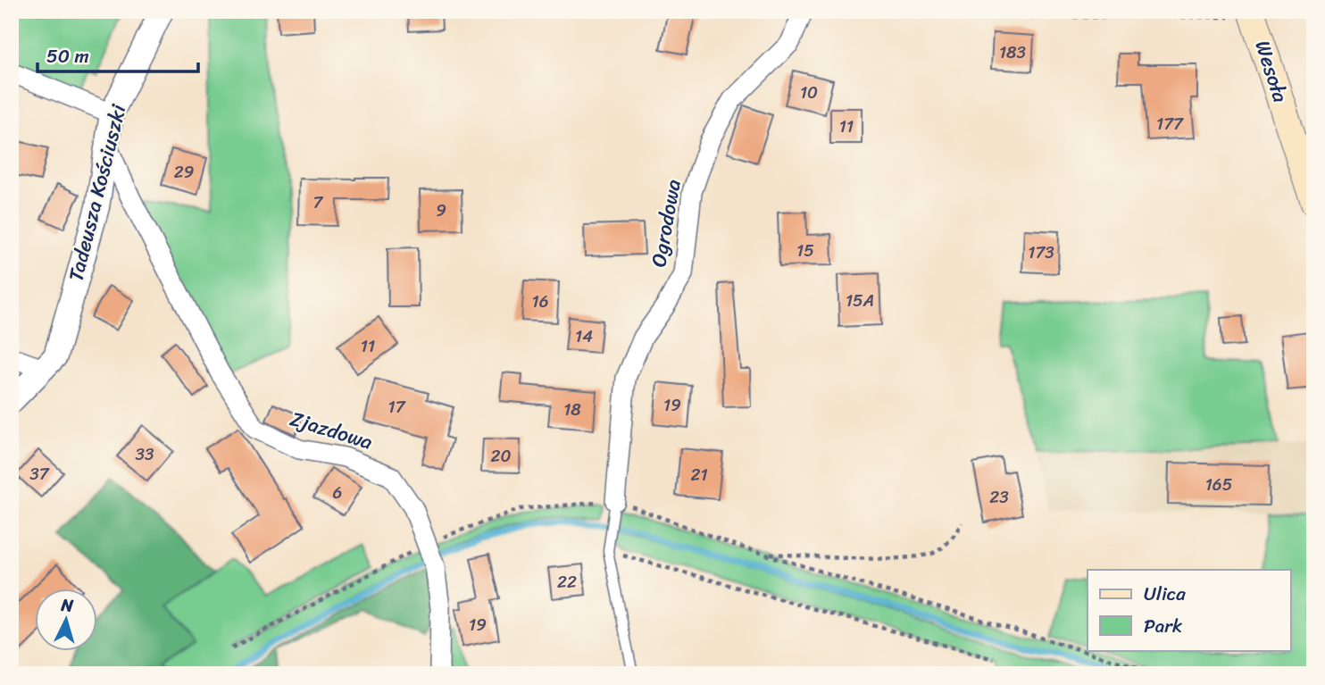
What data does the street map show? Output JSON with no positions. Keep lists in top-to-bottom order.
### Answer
{
  "streets": {
    "main road": ["Wesoła"],
    "street": ["Tadeusza Kościuszki", "Ogrodowa", "Zjazdowa"]
  },
  "crossings": [
    ["Tadeusza Kościuszki", "Zjazdowa"]
  ],
  "house_numbers": [
    "183",
    "10",
    "177",
    "11",
    "29",
    "7",
    "9",
    "15",
    "173",
    "15A",
    "16",
    "14",
    "11",
    "19",
    "17",
    "18",
    "33",
    "20",
    "37",
    "21",
    "165",
    "6",
    "23",
    "22",
    "19"
  ],
  "legend": ["Ulica", "Park"],
  "scale_bar": "50 m",
  "north": "top"
}
